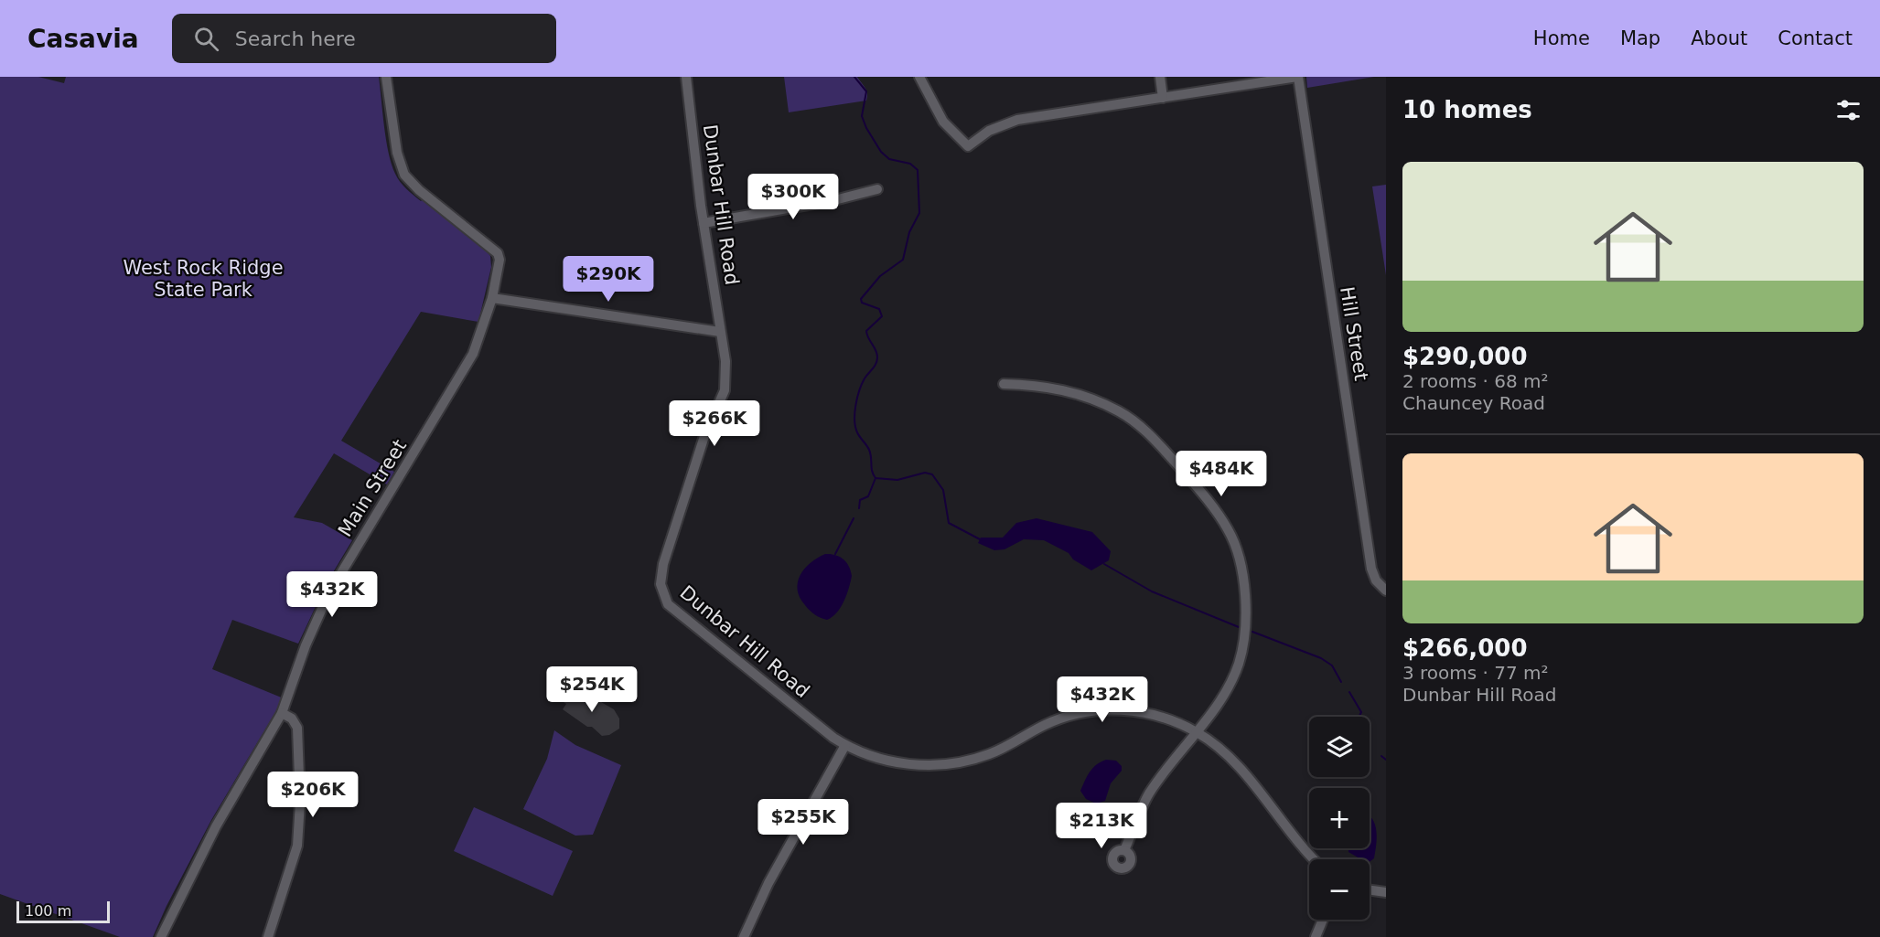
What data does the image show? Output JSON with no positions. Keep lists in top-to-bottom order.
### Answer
{
  "streets": {
    "street": ["Dunbar Hill Road", "Hill Street", "Main Street"]
  },
  "parks": ["West Rock Ridge State Park"],
  "scale_bar": "100 m",
  "page": {
    "header": "Casavia",
    "search": "Search here",
    "nav": [
      "Home",
      "Map",
      "About",
      "Contact"
    ],
    "heading": "10 homes",
    "list": [
      {
        "name": "$290,000",
        "note": "2 rooms · 68 m² · Chauncey Road"
      },
      {
        "name": "$266,000",
        "note": "3 rooms · 77 m² · Dunbar Hill Road"
      }
    ],
    "price": [
      "$300K",
      "$290K",
      "$266K",
      "$484K",
      "$432K",
      "$254K",
      "$432K",
      "$206K",
      "$255K",
      "$213K"
    ],
    "map_buttons": ["+", "−"],
    "scale": "100 m"
  }
}
